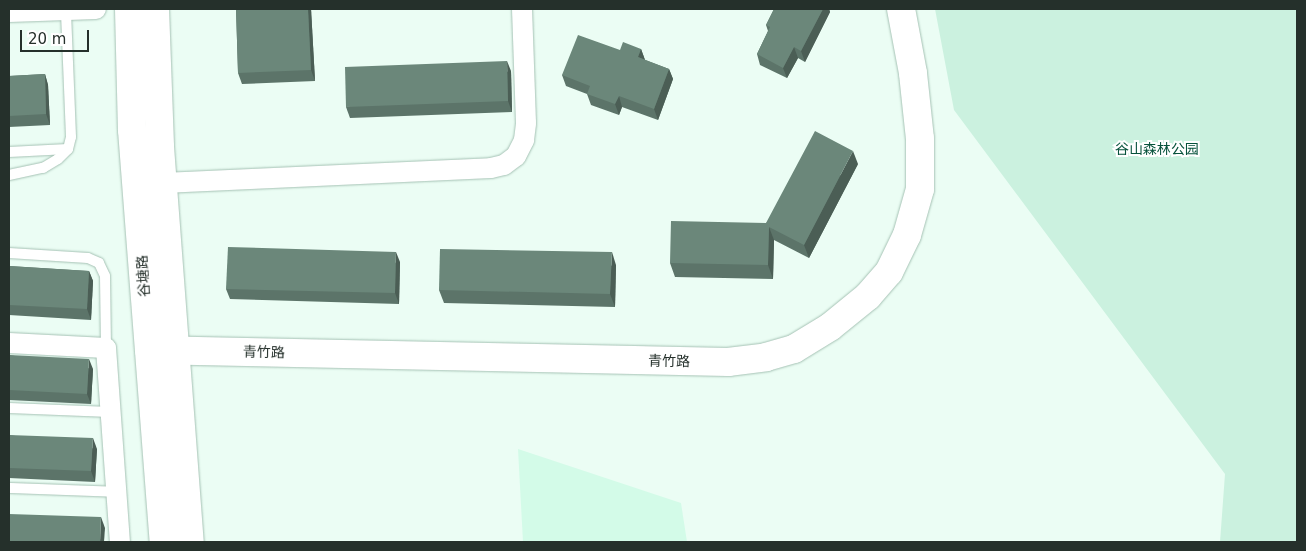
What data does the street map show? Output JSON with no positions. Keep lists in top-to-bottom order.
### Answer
{
  "streets": {
    "street": ["谷塘路", "青竹路"]
  },
  "crossings": [
    ["谷塘路", "青竹路"]
  ],
  "parks": ["谷山森林公园"],
  "scale_bar": "20 m"
}
